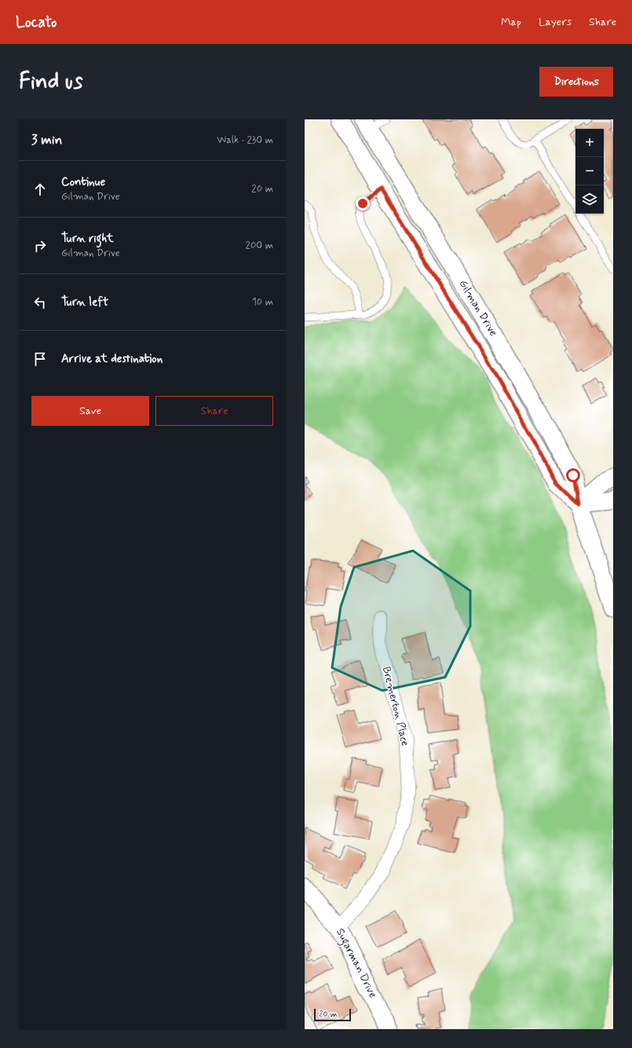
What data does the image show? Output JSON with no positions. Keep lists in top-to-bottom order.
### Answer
{
  "streets": {
    "main road": ["Gilman Drive", "Sugarman Drive"],
    "street": ["Bremerton Place"]
  },
  "crossings": [
    ["Bremerton Place", "Sugarman Drive"]
  ],
  "scale_bar": "20 m",
  "page": {
    "header": "Locato",
    "nav": ["Map", "Layers", "Share"],
    "buttons": [
      "Directions",
      ["Save", "Share"]
    ],
    "title": "Find us",
    "heading": ["3 min", "Walk · 230 m"],
    "map_buttons": ["+", "−"],
    "list": [
      ["Continue", "Gilman Drive", "20 m"],
      ["Turn right", "Gilman Drive", "200 m"],
      ["Turn left", "10 m"],
      "Arrive at destination"
    ],
    "scale": "20 m"
  }
}
